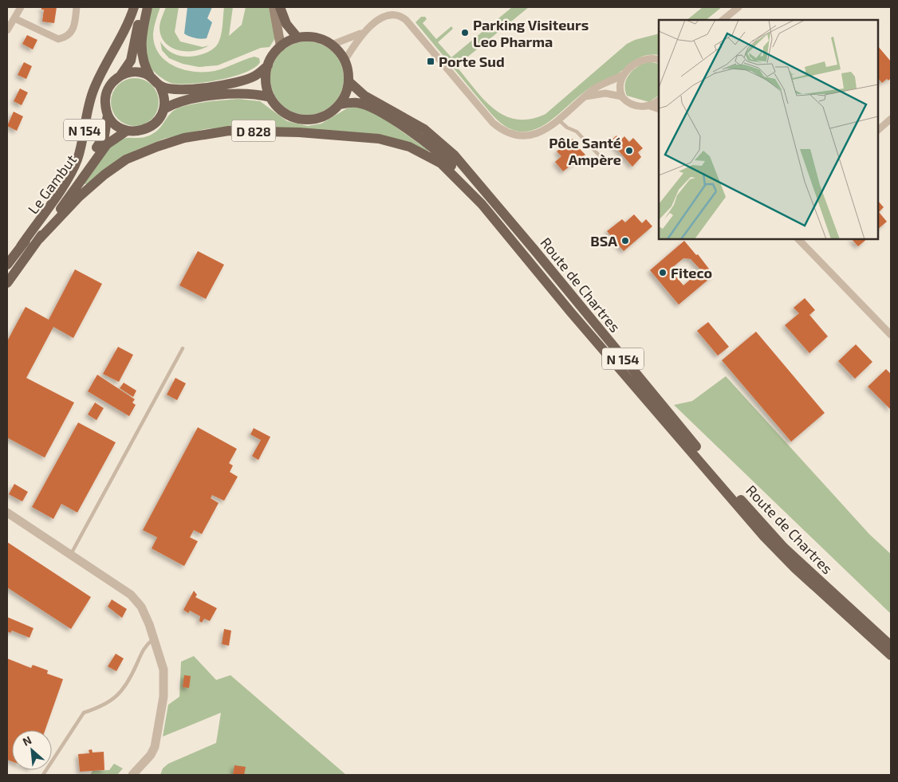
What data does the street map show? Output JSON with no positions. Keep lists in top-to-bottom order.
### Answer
{
  "streets": {
    "main road": [
      "N 154",
      "D 828",
      "Le Gambut",
      "Route de Chartres"
    ]
  },
  "crossings": [
    ["N 154", "D 828"],
    ["N 154", "Le Gambut"],
    ["N 154", "Route de Chartres"],
    ["D 828", "Le Gambut"]
  ],
  "places": {
    "other": [
      "Parking Visiteurs Leo Pharma",
      "Pôle Santé Ampère",
      "BSA",
      "Fiteco"
    ],
    "transit": ["Porte Sud"]
  },
  "north": "top left"
}
